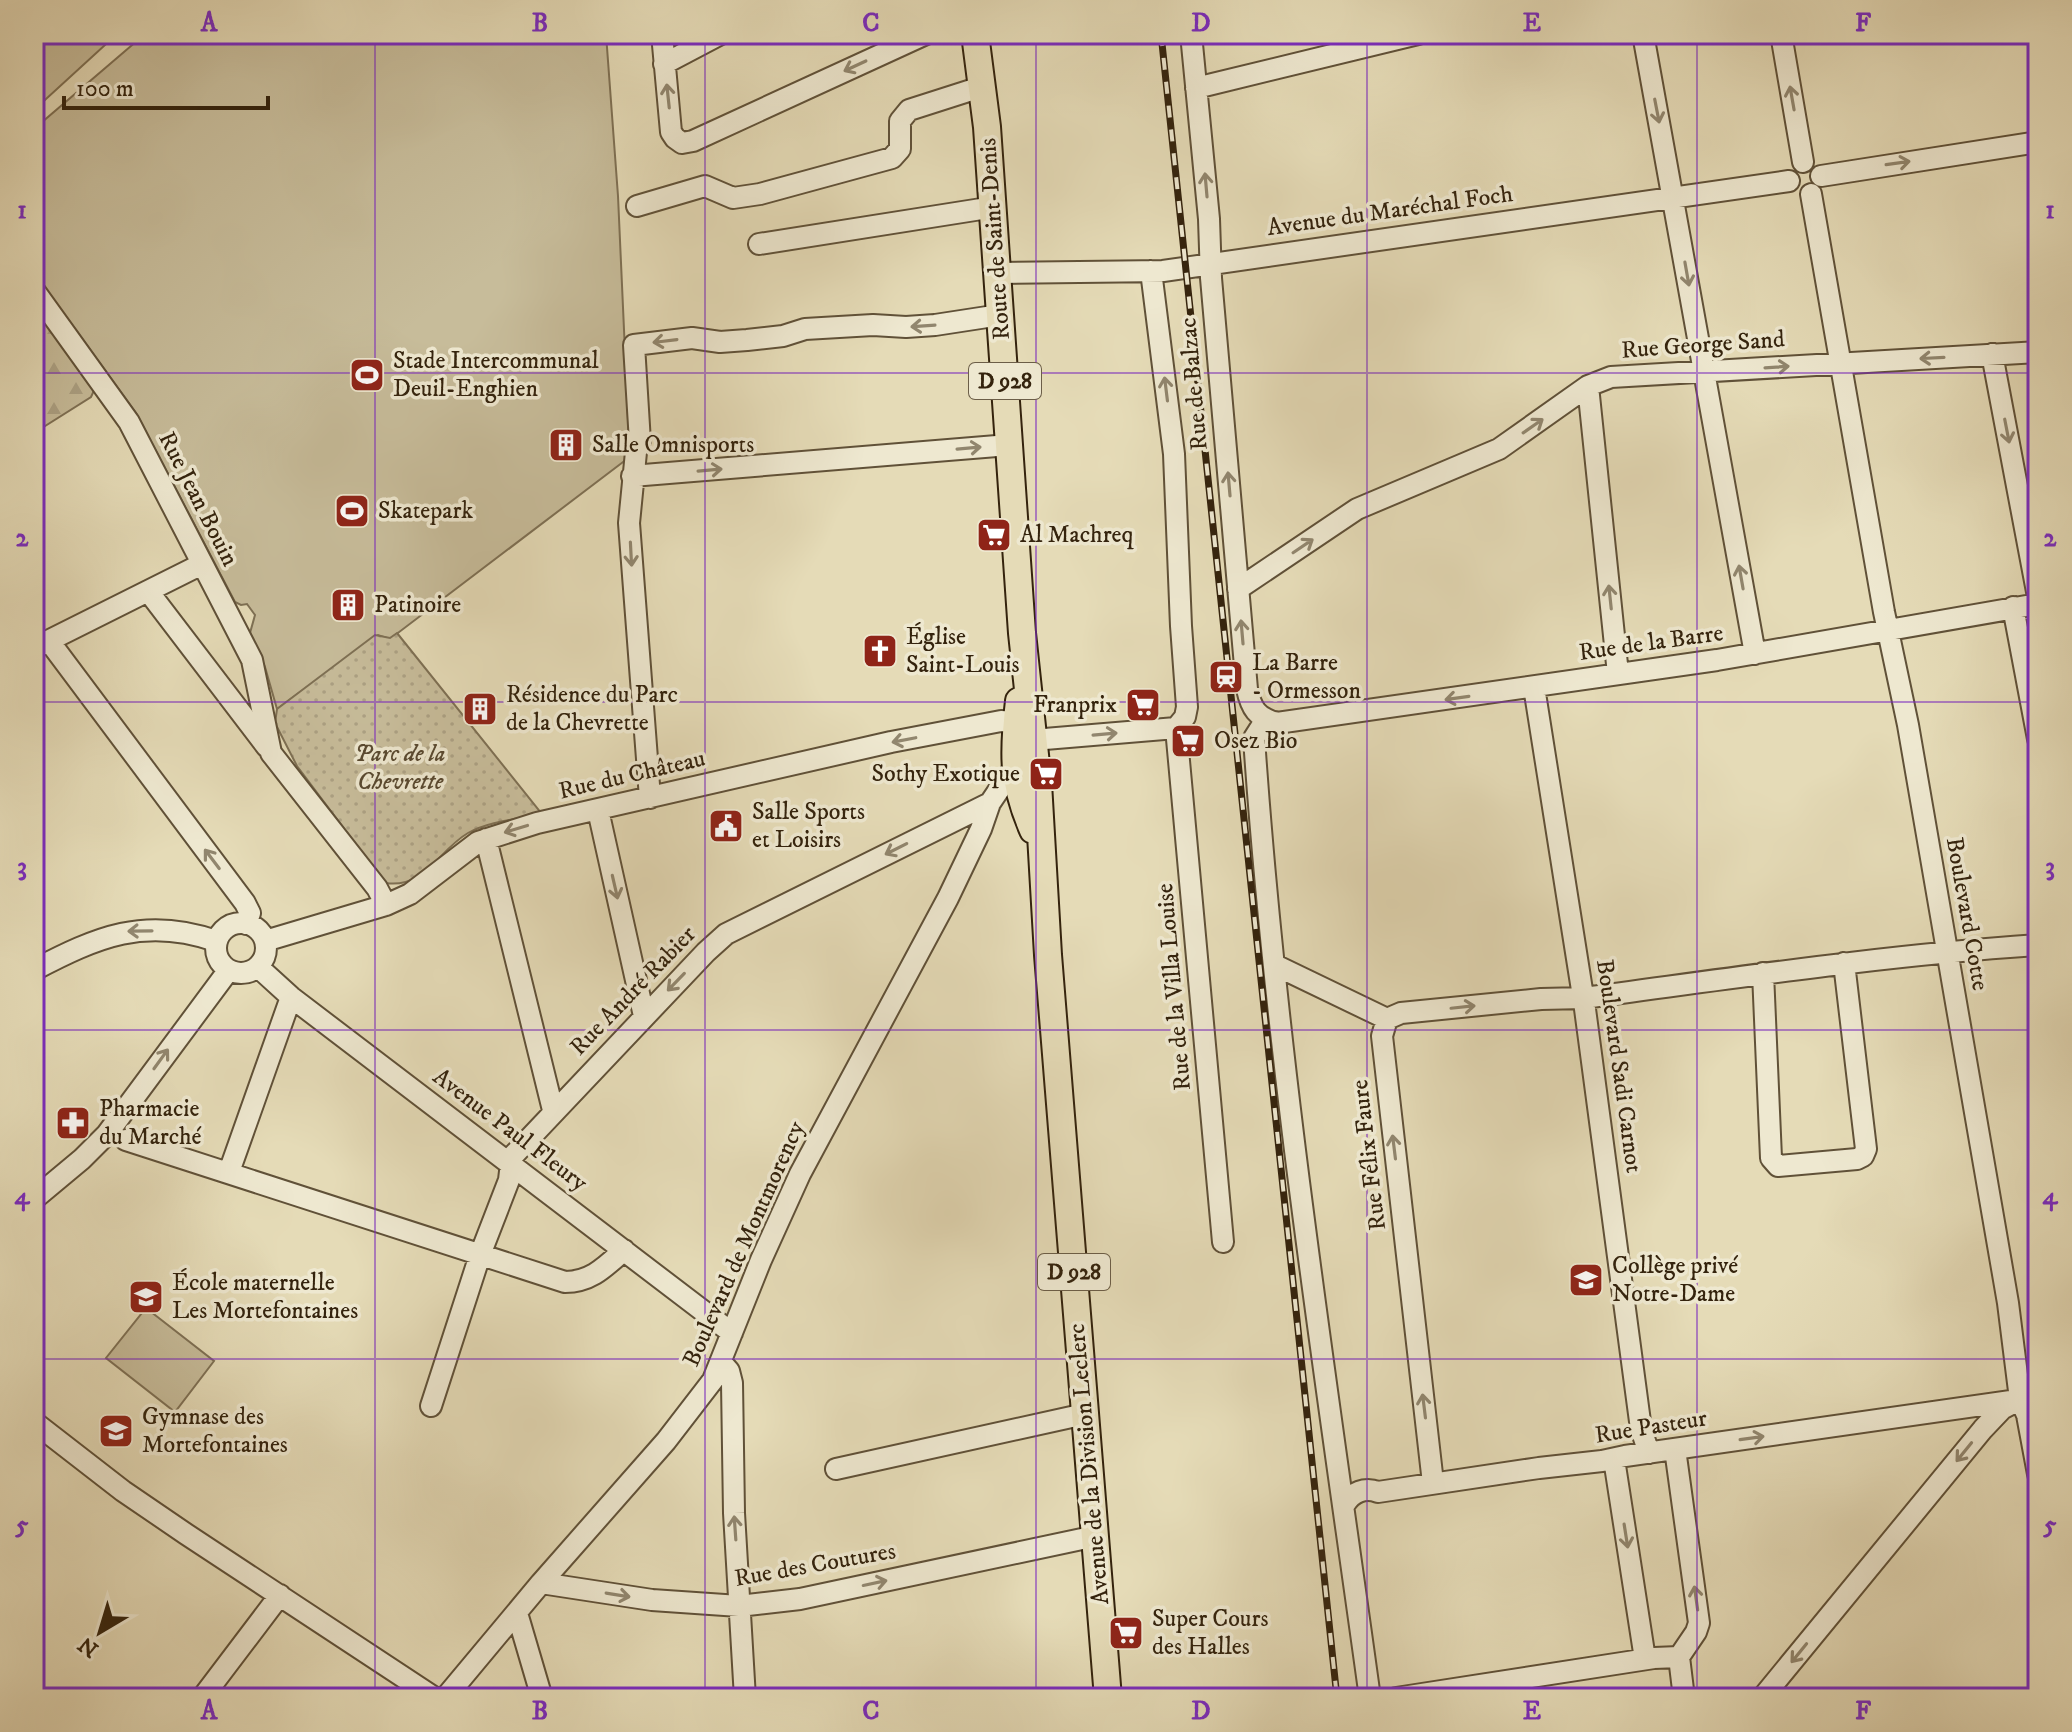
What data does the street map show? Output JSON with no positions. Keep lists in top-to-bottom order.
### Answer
{
  "streets": {
    "main road": ["Route de Saint-Denis", "D 928", "Avenue de la Division Leclerc"],
    "street": [
      "Avenue du Maréchal Foch",
      "Rue George Sand",
      "Rue de Balzac",
      "Rue Jean Bouin",
      "Rue de la Barre",
      "Rue du Château",
      "Boulevard Cotte",
      "Rue de la Villa Louise",
      "Rue André Rabier",
      "Boulevard Sadi Carnot",
      "Avenue Paul Fleury",
      "Rue Félix Faure",
      "Boulevard de Montmorency",
      "Rue Pasteur",
      "Rue des Coutures"
    ]
  },
  "crossings": [
    ["Avenue du Maréchal Foch", "Route de Saint-Denis"],
    ["Avenue du Maréchal Foch", "Rue de Balzac"],
    ["Avenue du Maréchal Foch", "Boulevard Cotte"],
    ["Route de Saint-Denis", "Avenue de la Division Leclerc"],
    ["Rue George Sand", "Rue de Balzac"],
    ["Rue George Sand", "Boulevard Cotte"],
    ["Rue de Balzac", "Rue de la Barre"],
    ["Rue Jean Bouin", "Rue du Château"],
    ["Rue de la Barre", "Boulevard Cotte"],
    ["Rue de la Barre", "Boulevard Sadi Carnot"],
    ["Rue du Château", "Rue de la Villa Louise"],
    ["Rue du Château", "Avenue Paul Fleury"],
    ["Rue du Château", "Avenue de la Division Leclerc"],
    ["Boulevard Cotte", "Rue Pasteur"],
    ["Rue André Rabier", "Avenue Paul Fleury"],
    ["Rue André Rabier", "Boulevard de Montmorency"],
    ["Rue André Rabier", "Avenue de la Division Leclerc"],
    ["Boulevard Sadi Carnot", "Rue Pasteur"],
    ["Avenue Paul Fleury", "Boulevard de Montmorency"],
    ["Rue Félix Faure", "Rue Pasteur"],
    ["Boulevard de Montmorency", "Avenue de la Division Leclerc"],
    ["Boulevard de Montmorency", "Rue des Coutures"],
    ["Avenue de la Division Leclerc", "Rue des Coutures"]
  ],
  "one_way": ["Rue André Rabier", "Rue Pasteur"],
  "parks": ["Parc de la Chevrette"],
  "places": {
    "sports": ["Stade Intercommunal Deuil-Enghien", "Skatepark"],
    "building": ["Salle Omnisports", "Patinoire", "Résidence du Parc de la Chevrette"],
    "supermarket": [
      "Al Machreq",
      "Franprix",
      "Osez Bio",
      "Sothy Exotique",
      "Super Cours des Halles"
    ],
    "church": ["Église Saint-Louis"],
    "station": ["La Barre - Ormesson"],
    "public building": ["Salle Sports et Loisirs"],
    "pharmacy": ["Pharmacie du Marché"],
    "school or university": ["Collège privé Notre-Dame", "École maternelle Les Mortefontaines", "Gymnase des Mortefontaines"]
  },
  "scale_bar": "100 m",
  "north": "bottom left",
  "grid": {
    "columns": [
      "A",
      "B",
      "C",
      "D",
      "E",
      "F"
    ],
    "rows": [
      "1",
      "2",
      "3",
      "4",
      "5"
    ]
  }
}
